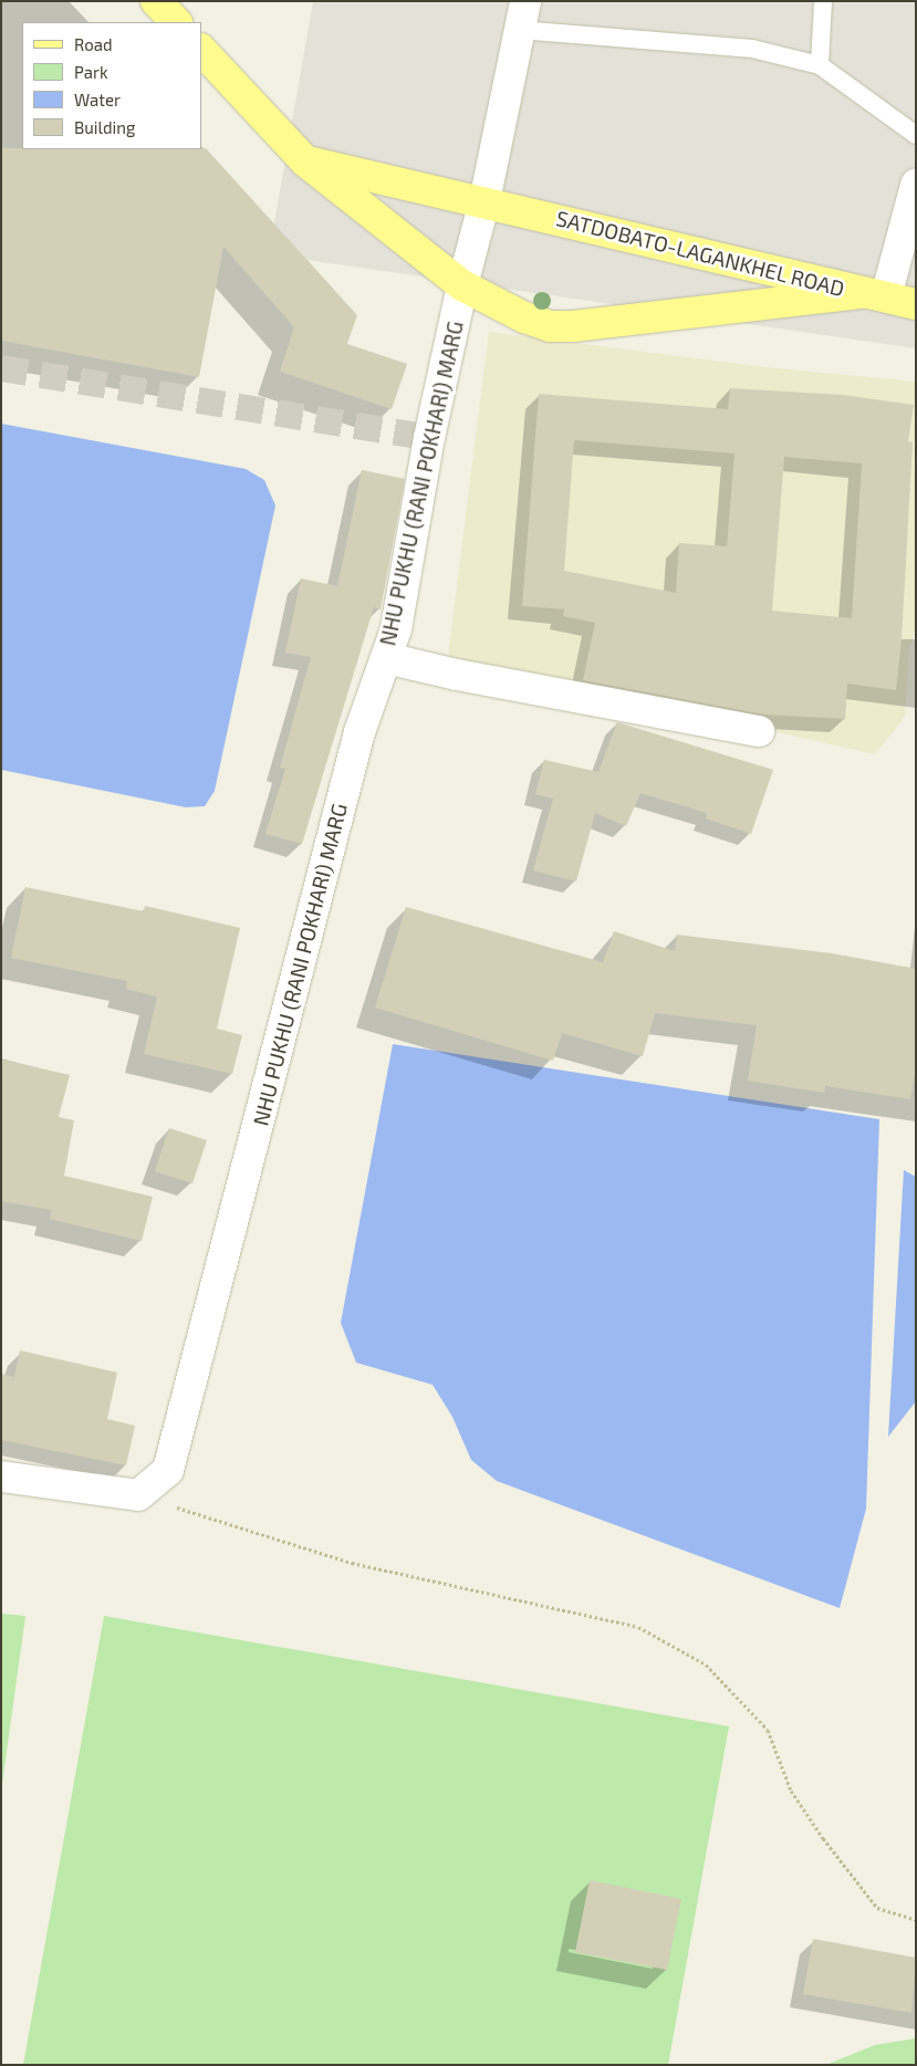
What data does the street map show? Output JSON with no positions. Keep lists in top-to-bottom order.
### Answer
{
  "streets": {
    "main road": ["SATDOBATO-LAGANKHEL ROAD"],
    "street": ["NHU PUKHU (RANI POKHARI) MARG"]
  },
  "crossings": [
    ["SATDOBATO-LAGANKHEL ROAD", "NHU PUKHU (RANI POKHARI) MARG"]
  ],
  "legend": [
    "Road",
    "Park",
    "Water",
    "Building"
  ]
}
